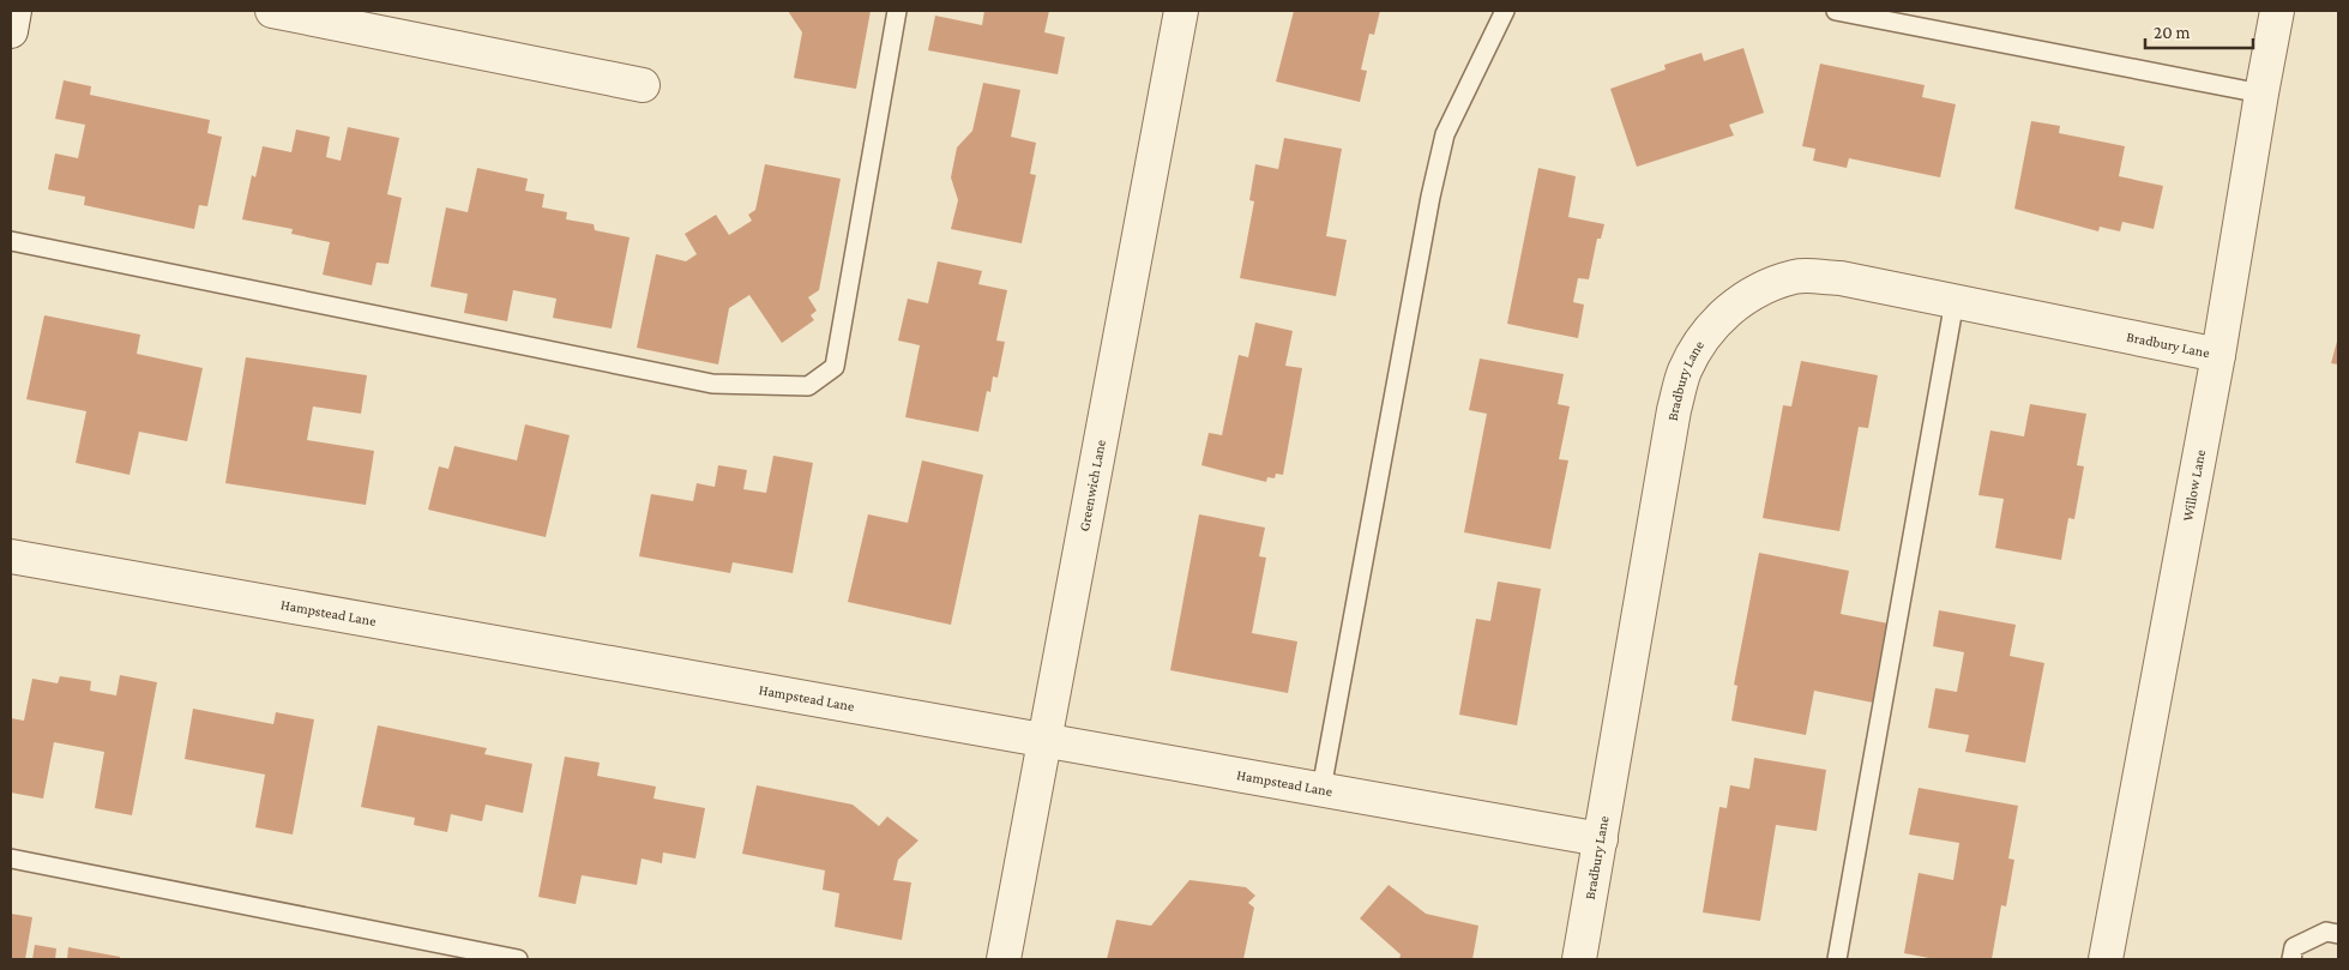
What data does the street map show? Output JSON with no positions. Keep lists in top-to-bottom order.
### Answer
{
  "streets": {
    "street": [
      "Bradbury Lane",
      "Greenwich Lane",
      "Willow Lane",
      "Hampstead Lane"
    ]
  },
  "crossings": [
    ["Bradbury Lane", "Willow Lane"],
    ["Bradbury Lane", "Hampstead Lane"],
    ["Greenwich Lane", "Hampstead Lane"]
  ],
  "scale_bar": "20 m"
}
